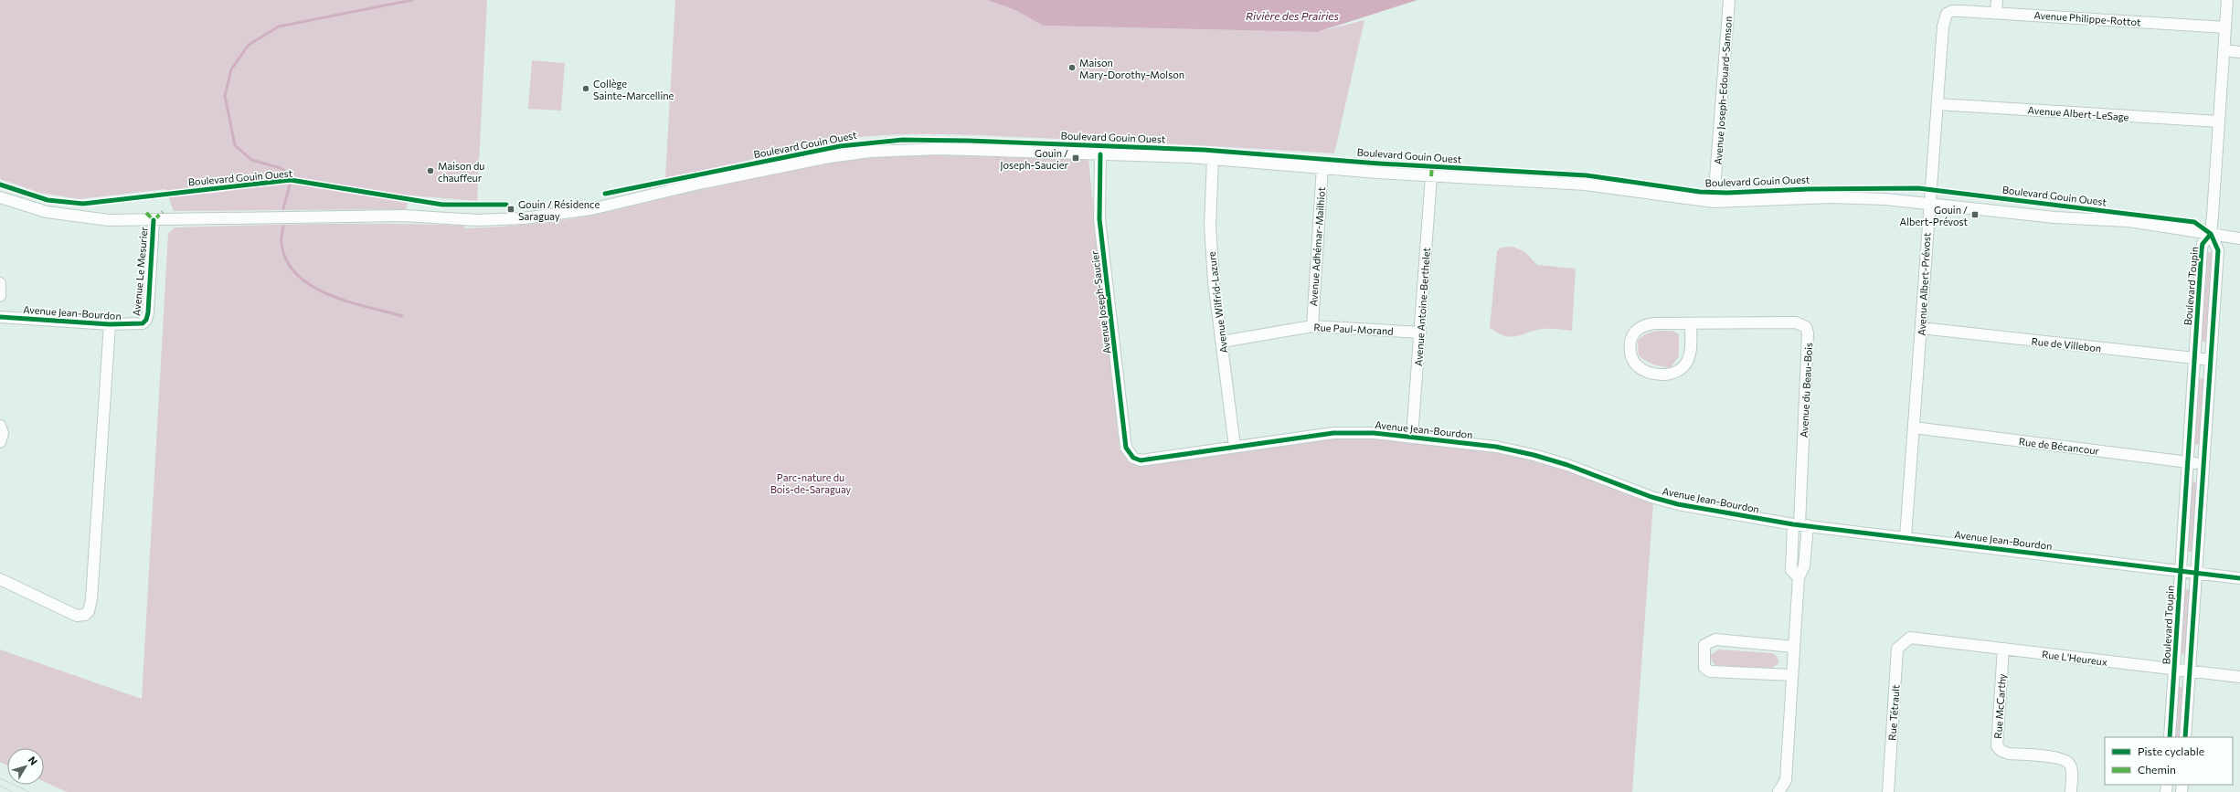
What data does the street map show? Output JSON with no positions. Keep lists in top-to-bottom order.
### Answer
{
  "streets": {
    "street": [
      "Avenue Philippe-Rottot",
      "Avenue Joseph-Edouard-Samson",
      "Avenue Albert-LeSage",
      "Boulevard Gouin Ouest",
      "Avenue Adhémar-Mailhiot",
      "Avenue Le Mesurier",
      "Avenue Albert-Prévost",
      "Boulevard Toupin",
      "Avenue Joseph-Saucier",
      "Avenue Wilfrid-Lazure",
      "Avenue Antoine-Berthelet",
      "Avenue Jean-Bourdon",
      "Rue Paul-Morand",
      "Rue de Villebon",
      "Avenue du Beau-Bois",
      "Rue de Bécancour",
      "Rue L'Heureux",
      "Rue McCarthy",
      "Rue Tétrault"
    ]
  },
  "crossings": [
    ["Avenue Philippe-Rottot", "Avenue Albert-Prévost"],
    ["Avenue Philippe-Rottot", "Boulevard Toupin"],
    ["Avenue Joseph-Edouard-Samson", "Boulevard Gouin Ouest"],
    ["Avenue Albert-LeSage", "Avenue Albert-Prévost"],
    ["Avenue Albert-LeSage", "Boulevard Toupin"],
    ["Boulevard Gouin Ouest", "Avenue Adhémar-Mailhiot"],
    ["Boulevard Gouin Ouest", "Avenue Le Mesurier"],
    ["Boulevard Gouin Ouest", "Avenue Albert-Prévost"],
    ["Boulevard Gouin Ouest", "Boulevard Toupin"],
    ["Boulevard Gouin Ouest", "Avenue Joseph-Saucier"],
    ["Boulevard Gouin Ouest", "Avenue Wilfrid-Lazure"],
    ["Boulevard Gouin Ouest", "Avenue Antoine-Berthelet"],
    ["Avenue Adhémar-Mailhiot", "Rue Paul-Morand"],
    ["Avenue Le Mesurier", "Avenue Jean-Bourdon"],
    ["Avenue Albert-Prévost", "Avenue Jean-Bourdon"],
    ["Avenue Albert-Prévost", "Rue de Villebon"],
    ["Avenue Albert-Prévost", "Rue de Bécancour"],
    ["Boulevard Toupin", "Avenue Jean-Bourdon"],
    ["Boulevard Toupin", "Rue de Villebon"],
    ["Boulevard Toupin", "Rue de Bécancour"],
    ["Boulevard Toupin", "Rue L'Heureux"],
    ["Avenue Joseph-Saucier", "Avenue Jean-Bourdon"],
    ["Avenue Wilfrid-Lazure", "Avenue Jean-Bourdon"],
    ["Avenue Wilfrid-Lazure", "Rue Paul-Morand"],
    ["Avenue Antoine-Berthelet", "Avenue Jean-Bourdon"],
    ["Avenue Antoine-Berthelet", "Rue Paul-Morand"],
    ["Avenue Jean-Bourdon", "Avenue du Beau-Bois"],
    ["Rue L'Heureux", "Rue McCarthy"],
    ["Rue L'Heureux", "Rue Tétrault"]
  ],
  "water": ["Rivière des Prairies"],
  "parks": ["Parc-nature du Bois-de-Saraguay"],
  "places": {
    "other": ["Maison Mary-Dorothy-Molson", "Collège Sainte-Marcelline", "Maison du chauffeur"],
    "transit": ["Gouin / Joseph-Saucier", "Gouin / Résidence Saraguay", "Gouin / Albert-Prévost"]
  },
  "legend": ["Piste cyclable", "Chemin"],
  "north": "top right"
}
